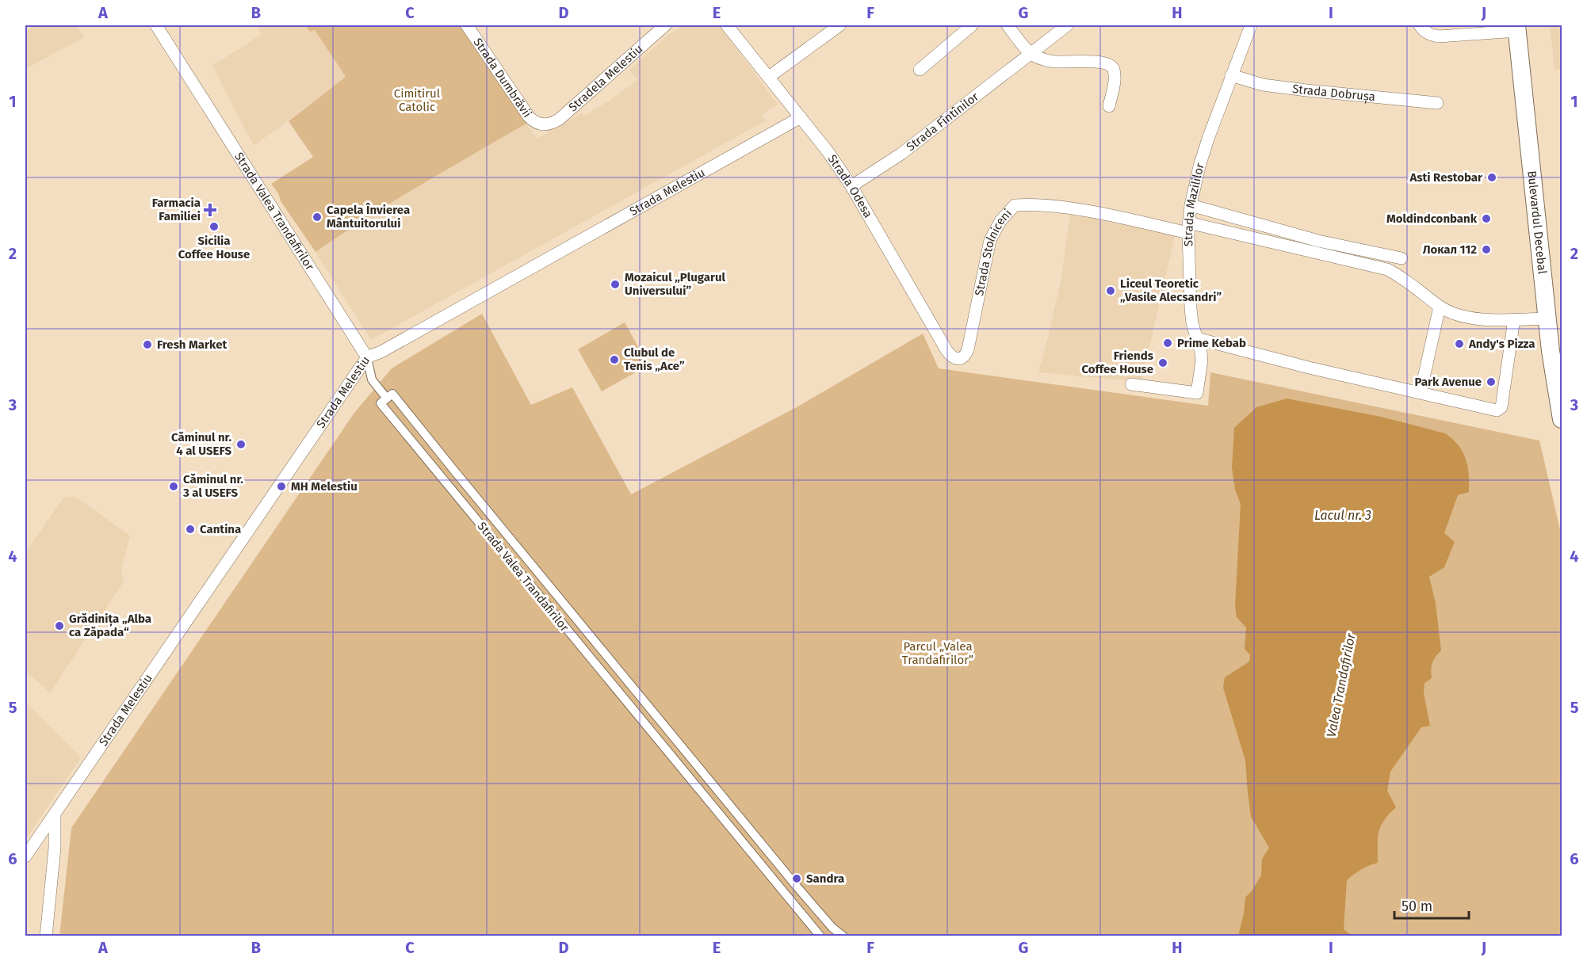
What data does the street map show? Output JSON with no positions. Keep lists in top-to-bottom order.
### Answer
{
  "streets": {
    "main road": ["Bulevardul Decebal"],
    "street": [
      "Strada Dumbrăvii",
      "Stradela Melestiu",
      "Strada Dobrușa",
      "Strada Fîntînilor",
      "Strada Odesa",
      "Strada Melestiu",
      "Strada Mazililor",
      "Strada Valea Trandafirilor",
      "Strada Stolniceni"
    ]
  },
  "crossings": [
    ["Strada Dumbrăvii", "Stradela Melestiu"],
    ["Strada Dobrușa", "Strada Mazililor"],
    ["Strada Fîntînilor", "Strada Odesa"],
    ["Strada Odesa", "Strada Melestiu"],
    ["Strada Odesa", "Strada Stolniceni"],
    ["Strada Melestiu", "Strada Valea Trandafirilor"],
    ["Strada Mazililor", "Strada Stolniceni"]
  ],
  "water": ["Lacul nr. 3", "Valea Trandafirilor"],
  "parks": ["Cimitirul Catolic", "Parcul „Valea Trandafirilor”"],
  "places": {
    "other": [
      "Asti Restobar",
      "Capela Învierea Mântuitorului",
      "Moldindconbank",
      "Sicilia Coffee House",
      "Локал 112",
      "Mozaicul „Plugarul Universului”",
      "Liceul Teoretic „Vasile Alecsandri”",
      "Prime Kebab",
      "Andy's Pizza",
      "Fresh Market",
      "Clubul de Tenis „Ace”",
      "Friends Coffee House",
      "Park Avenue",
      "Căminul nr. 4 al USEFS",
      "Căminul nr. 3 al USEFS",
      "MH Melestiu",
      "Cantina",
      "Grădinița „Alba ca Zăpada“",
      "Sandra"
    ],
    "health": ["Farmacia Familiei"]
  },
  "scale_bar": "50 m",
  "grid": {
    "columns": [
      "A",
      "B",
      "C",
      "D",
      "E",
      "F",
      "G",
      "H",
      "I",
      "J"
    ],
    "rows": [
      "1",
      "2",
      "3",
      "4",
      "5",
      "6"
    ]
  }
}
